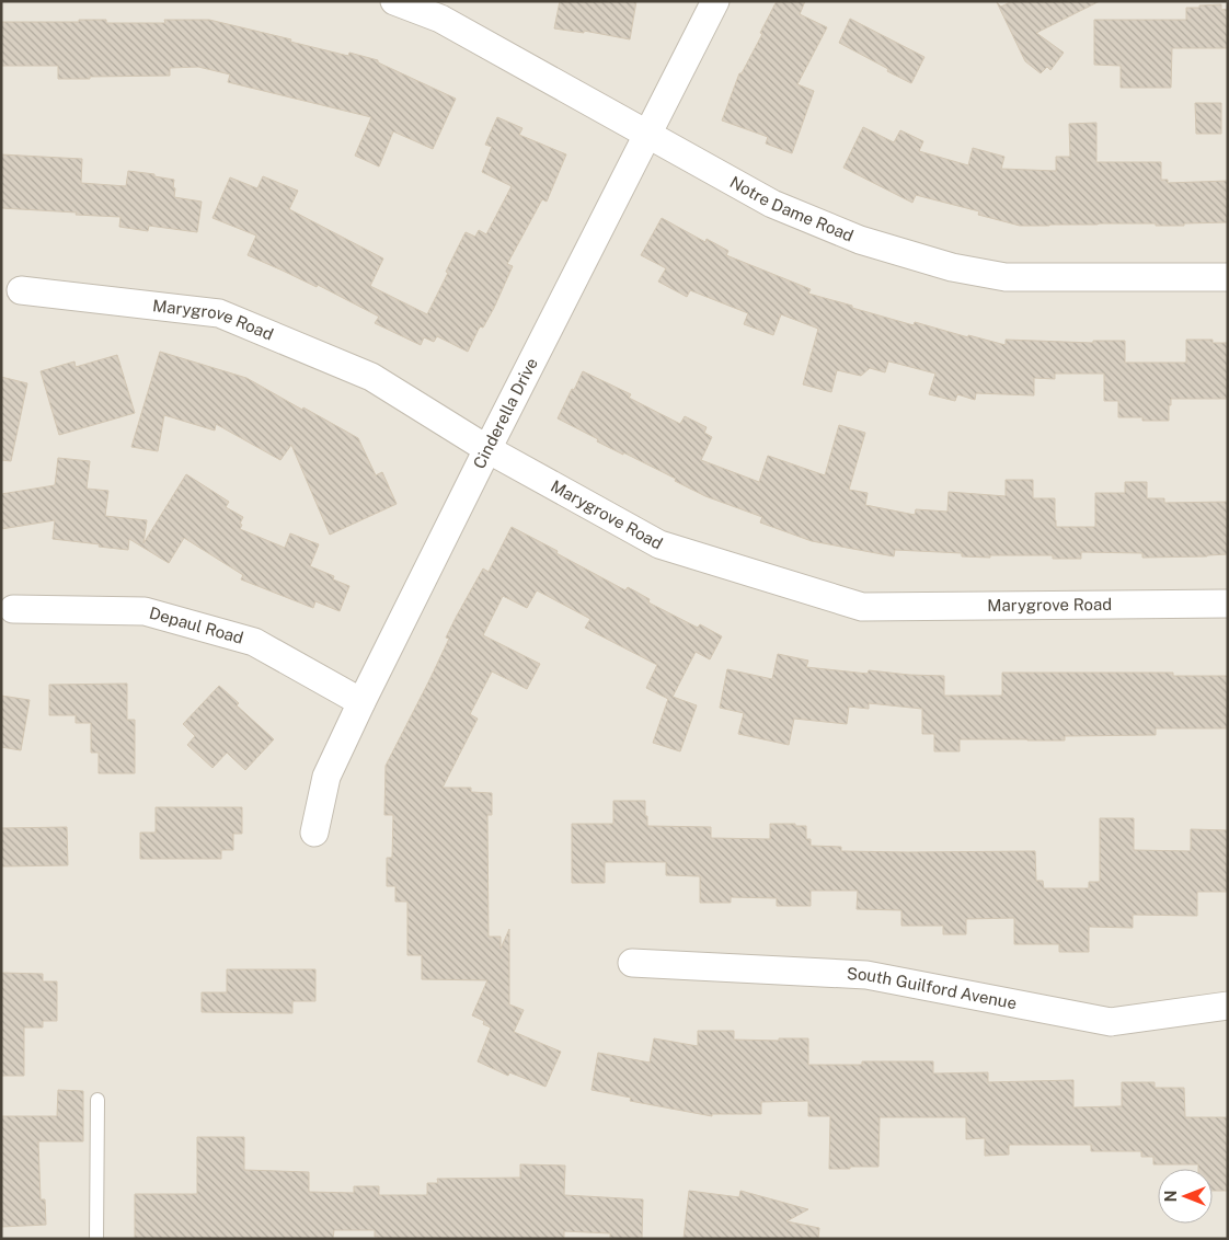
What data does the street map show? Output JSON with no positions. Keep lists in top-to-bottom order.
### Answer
{
  "streets": {
    "street": [
      "Notre Dame Road",
      "Marygrove Road",
      "Cinderella Drive",
      "Depaul Road",
      "South Guilford Avenue"
    ]
  },
  "crossings": [
    ["Notre Dame Road", "Cinderella Drive"],
    ["Marygrove Road", "Cinderella Drive"],
    ["Cinderella Drive", "Depaul Road"]
  ],
  "north": "left"
}
